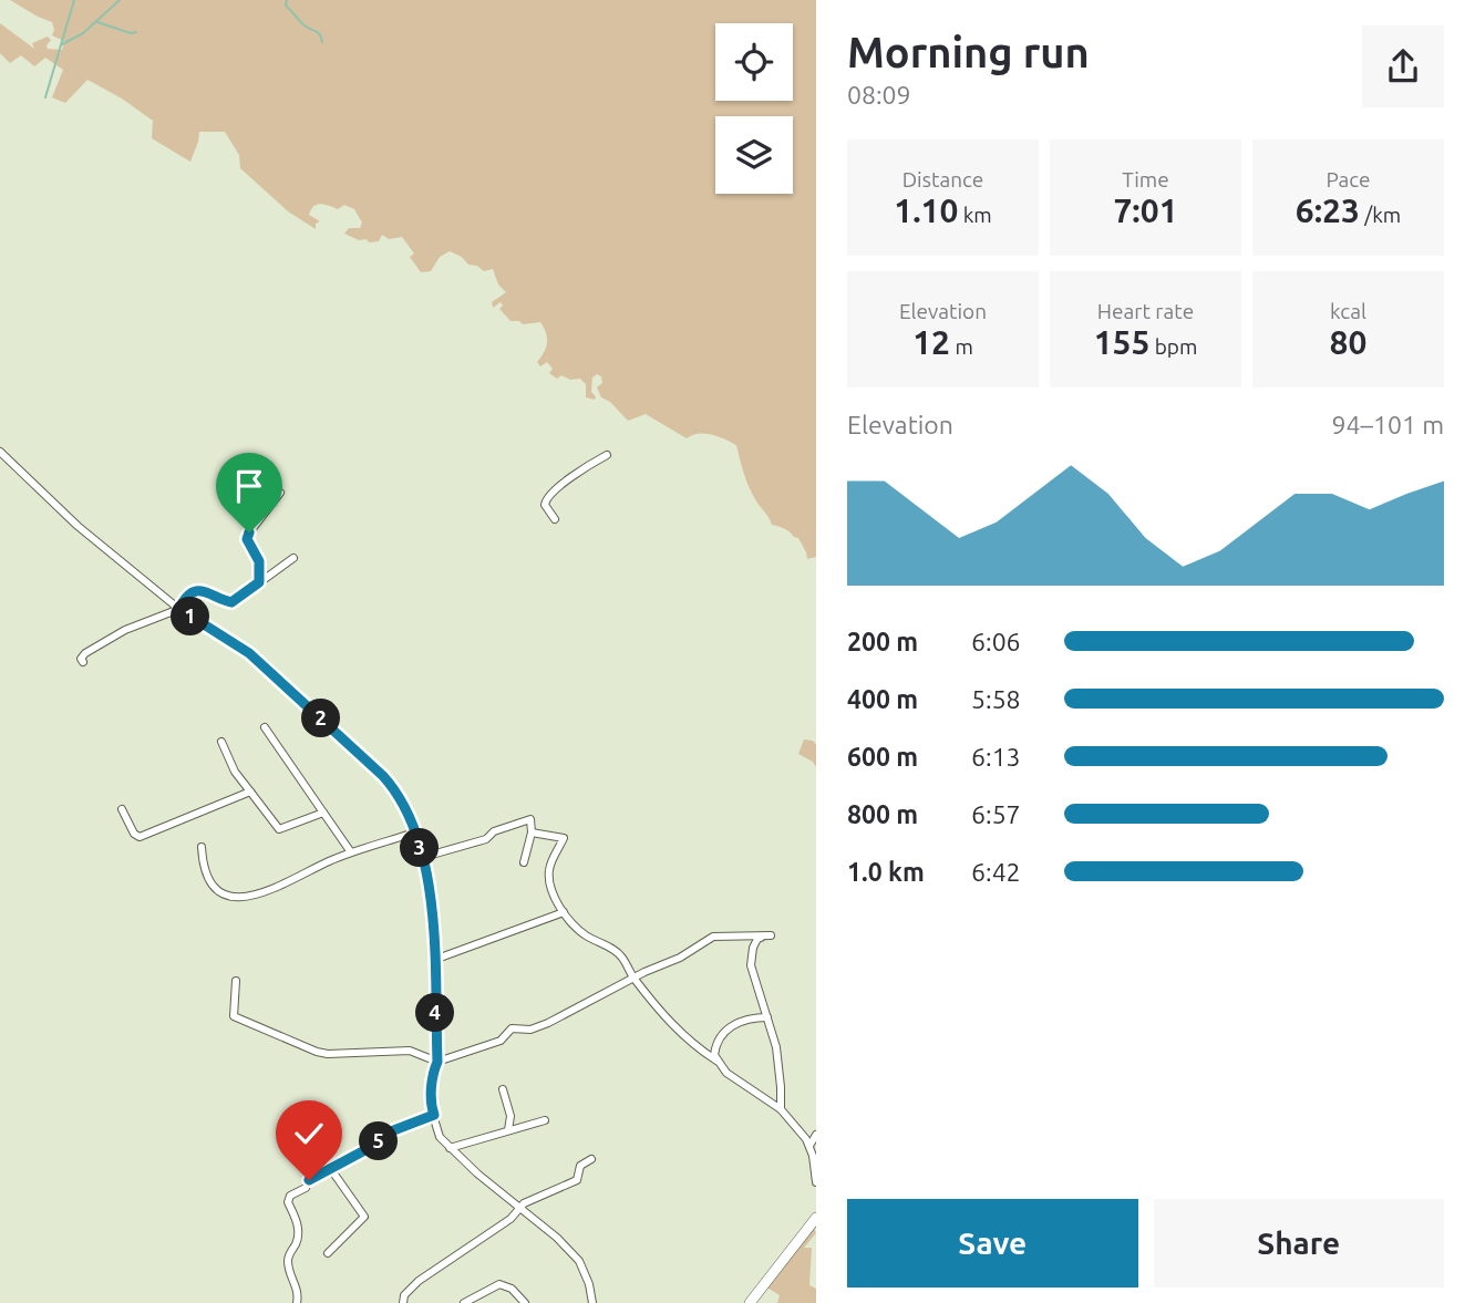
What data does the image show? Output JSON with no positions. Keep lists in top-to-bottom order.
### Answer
{
  "page": {
    "heading": ["Morning run", "08:09"],
    "stats": [
      ["Distance", "1.10 km"],
      ["Time", "7:01"],
      ["Pace", "6:23 /km"],
      ["Elevation", "12 m"],
      ["Heart rate", "155 bpm"],
      ["kcal", "80"]
    ],
    "chart": ["Elevation", "94–101 m"],
    "pins": [
      "1",
      "2",
      "3",
      "4",
      "5"
    ],
    "list": [
      {
        "name": "200 m",
        "note": "6:06"
      },
      {
        "name": "400 m",
        "note": "5:58"
      },
      {
        "name": "600 m",
        "note": "6:13"
      },
      {
        "name": "800 m",
        "note": "6:57"
      },
      {
        "name": "1.0 km",
        "note": "6:42"
      }
    ],
    "buttons": ["Save", "Share"]
  }
}
